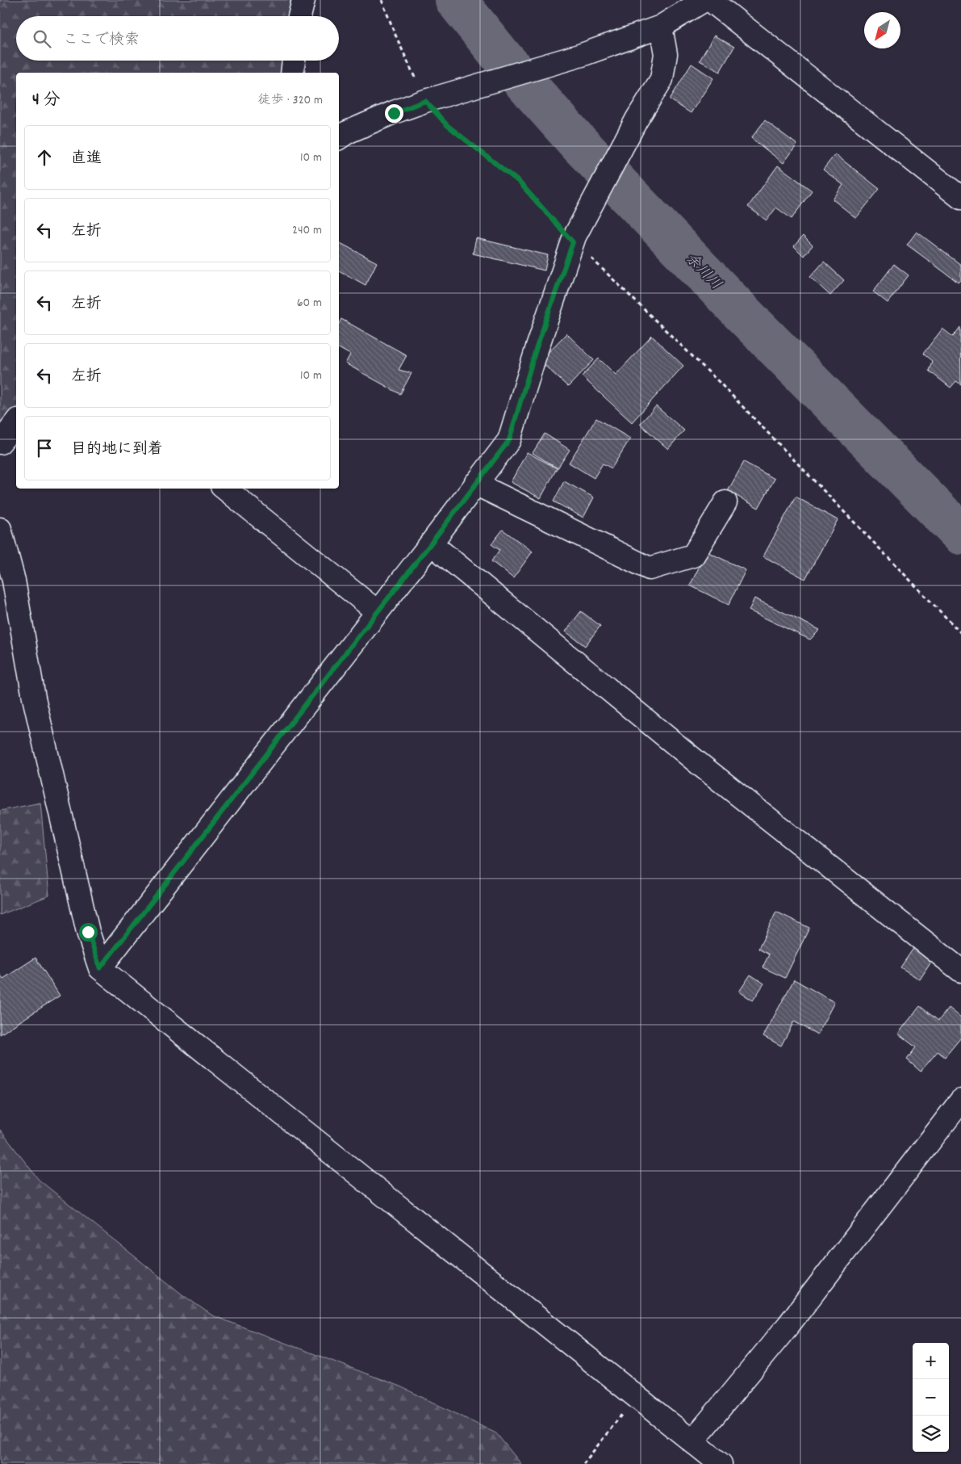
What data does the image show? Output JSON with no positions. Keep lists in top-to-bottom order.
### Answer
{
  "water": ["余川川"],
  "north": "bottom left",
  "page": {
    "search": "ここで検索",
    "heading": ["4 分", "徒歩 · 320 m"],
    "list": [
      ["直進", "10 m"],
      ["左折", "240 m"],
      ["左折", "60 m"],
      ["左折", "10 m"],
      "目的地に到着"
    ],
    "map_buttons": ["+", "−"]
  }
}
